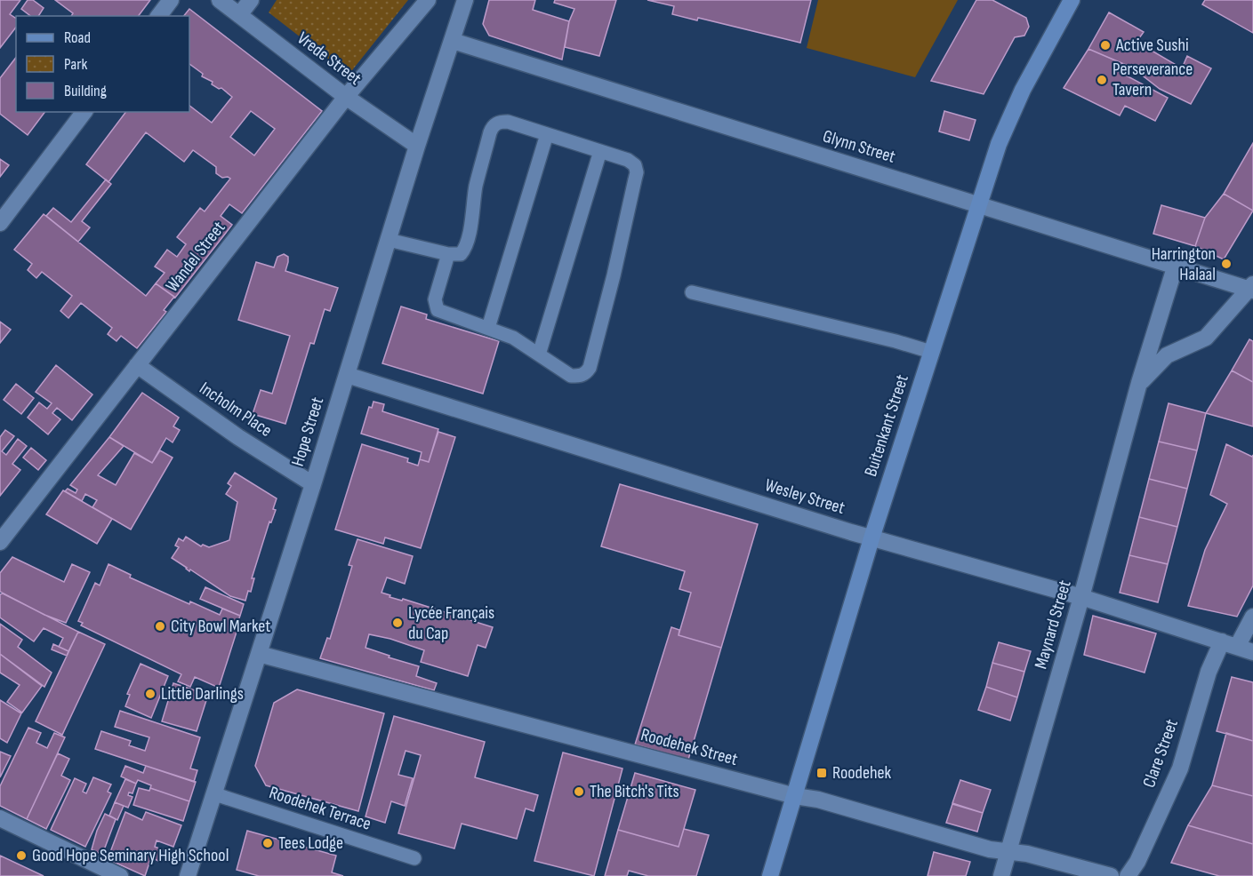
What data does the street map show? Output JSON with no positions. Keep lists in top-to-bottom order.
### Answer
{
  "streets": {
    "street": [
      "Vrede Street",
      "Glynn Street",
      "Wandel Street",
      "Incholm Place",
      "Buitenkant Street",
      "Hope Street",
      "Wesley Street",
      "Maynard Street",
      "Roodehek Street",
      "Clare Street"
    ],
    "lane": ["Roodehek Terrace"]
  },
  "crossings": [
    ["Vrede Street", "Wandel Street"],
    ["Vrede Street", "Hope Street"],
    ["Glynn Street", "Buitenkant Street"],
    ["Glynn Street", "Hope Street"],
    ["Glynn Street", "Maynard Street"],
    ["Wandel Street", "Incholm Place"],
    ["Incholm Place", "Hope Street"],
    ["Buitenkant Street", "Wesley Street"],
    ["Buitenkant Street", "Roodehek Street"],
    ["Hope Street", "Wesley Street"],
    ["Hope Street", "Roodehek Street"],
    ["Hope Street", "Roodehek Terrace"],
    ["Wesley Street", "Maynard Street"],
    ["Wesley Street", "Clare Street"],
    ["Maynard Street", "Roodehek Street"]
  ],
  "places": {
    "other": [
      "Active Sushi",
      "Perseverance Tavern",
      "Harrington Halaal",
      "Lycée Français du Cap",
      "City Bowl Market",
      "Little Darlings",
      "The Bitch's Tits",
      "Tees Lodge",
      "Good Hope Seminary High School"
    ],
    "transit": ["Roodehek"]
  },
  "legend": ["Road", "Park", "Building"]
}
